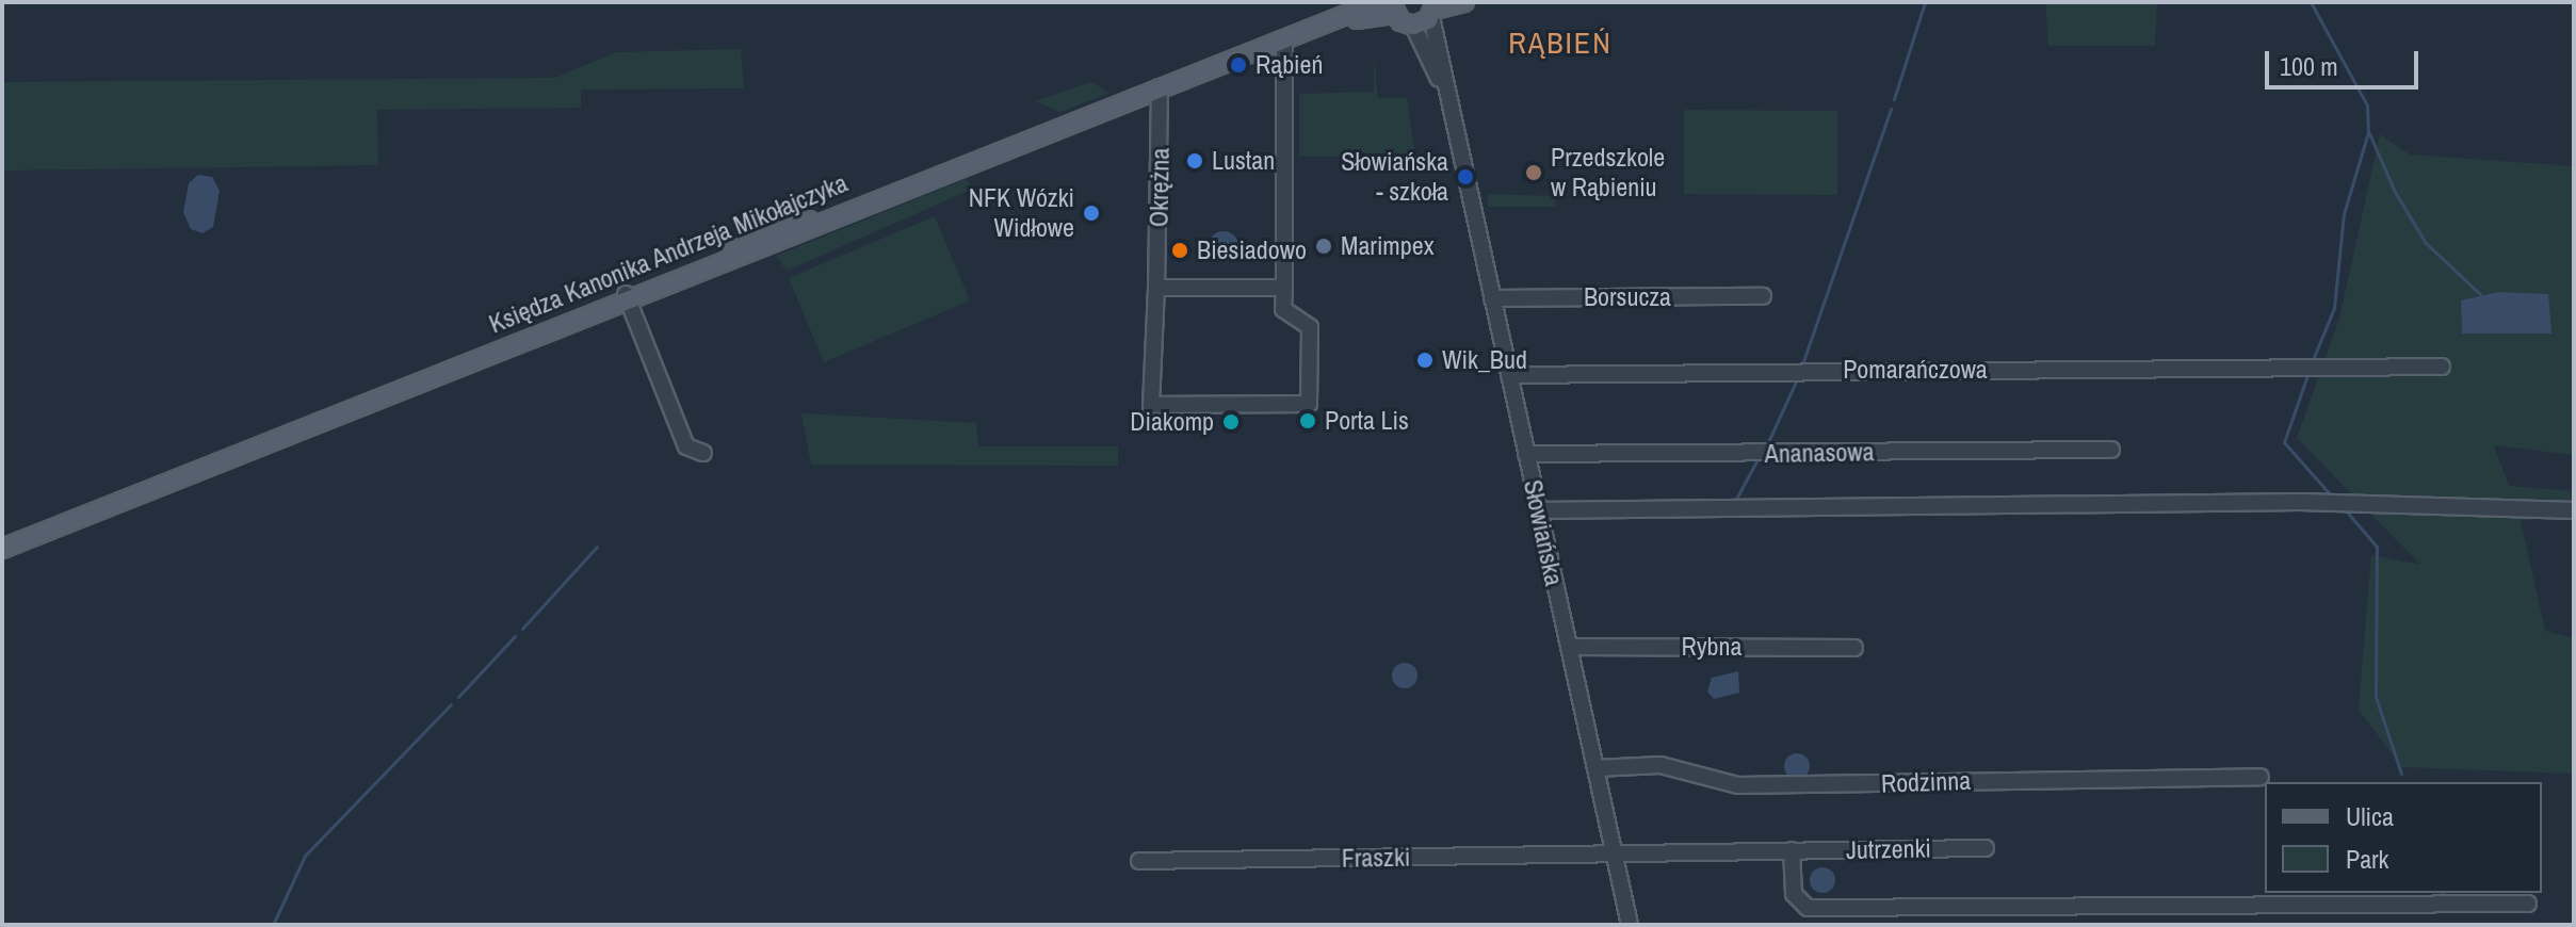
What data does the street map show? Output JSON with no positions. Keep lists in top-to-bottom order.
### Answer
{
  "streets": {
    "main road": ["Księdza Kanonika Andrzeja Mikołajczyka"],
    "street": [
      "Okrężna",
      "Borsucza",
      "Pomarańczowa",
      "Ananasowa",
      "Słowiańska",
      "Rybna",
      "Rodzinna",
      "Jutrzenki",
      "Fraszki"
    ]
  },
  "crossings": [
    ["Okrężna", "Księdza Kanonika Andrzeja Mikołajczyka"],
    ["Borsucza", "Słowiańska"],
    ["Pomarańczowa", "Słowiańska"],
    ["Ananasowa", "Słowiańska"],
    ["Słowiańska", "Rybna"],
    ["Słowiańska", "Rodzinna"],
    ["Słowiańska", "Jutrzenki"],
    ["Słowiańska", "Fraszki"],
    ["Jutrzenki", "Fraszki"]
  ],
  "districts": ["RĄBIEŃ"],
  "places": [
    "Rąbień",
    "Lustan",
    "Przedszkole w Rąbieniu",
    "Słowiańska - szkoła",
    "NFK Wózki Widłowe",
    "Marimpex",
    "Biesiadowo",
    "Wik_Bud",
    "Porta Lis",
    "Diakomp"
  ],
  "legend": ["Ulica", "Park"],
  "scale_bar": "100 m"
}
